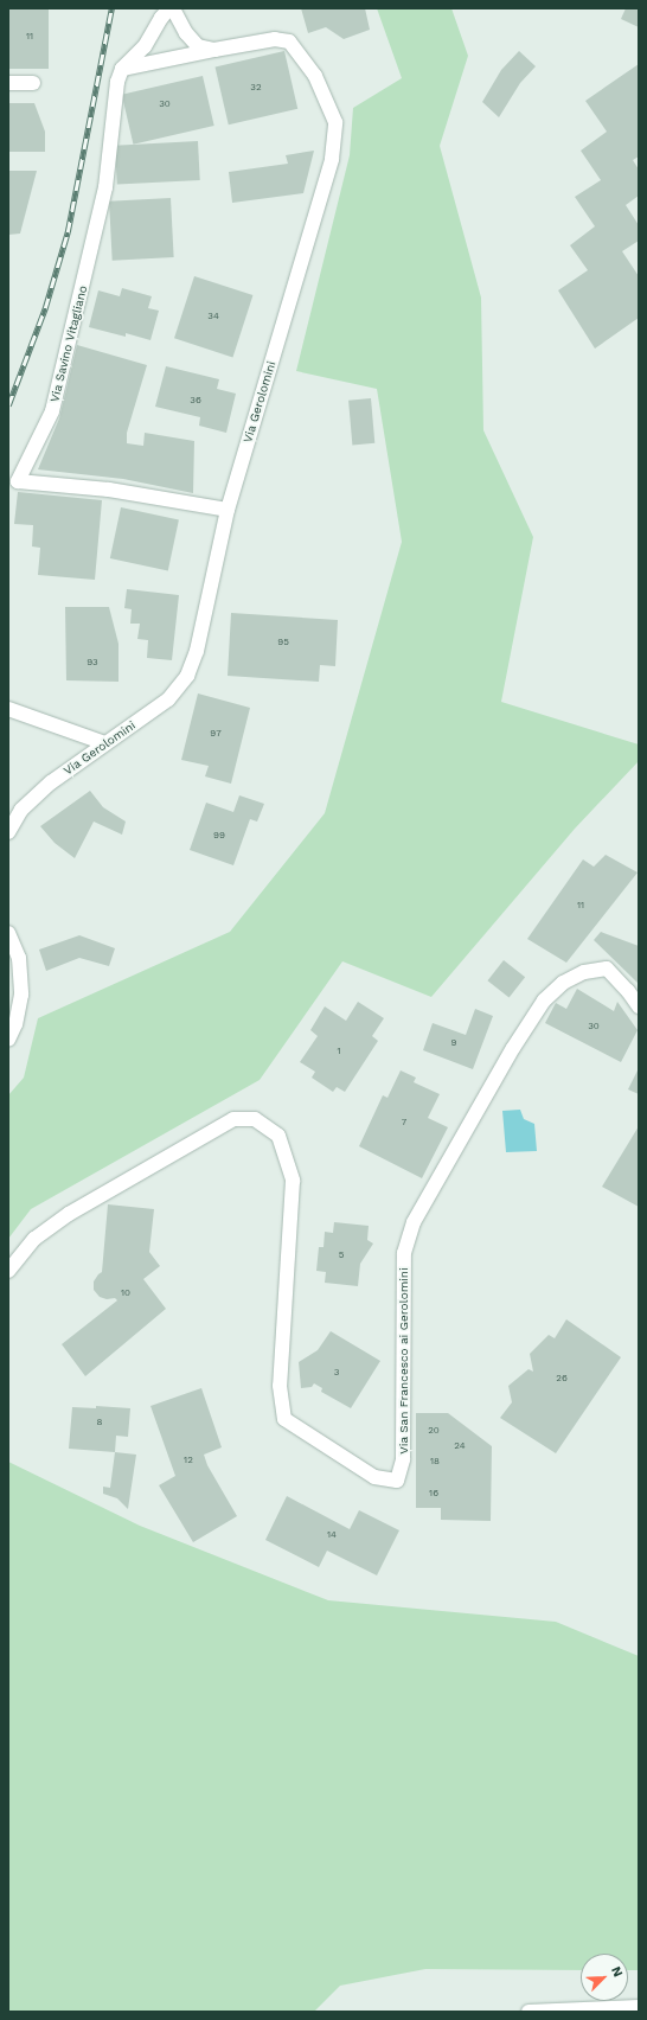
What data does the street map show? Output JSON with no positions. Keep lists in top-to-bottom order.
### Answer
{
  "streets": {
    "street": ["Via Savino Vitagliano", "Via Gerolomini", "Via San Francesco ai Gerolomini"]
  },
  "crossings": [
    ["Via Savino Vitagliano", "Via Gerolomini"]
  ],
  "house_numbers": [
    "11",
    "32",
    "30",
    "34",
    "36",
    "95",
    "93",
    "97",
    "99",
    "11",
    "30",
    "9",
    "1",
    "7",
    "5",
    "10",
    "3",
    "26",
    "8",
    "20",
    "24",
    "12",
    "18",
    "16",
    "14"
  ],
  "north": "top right"
}
